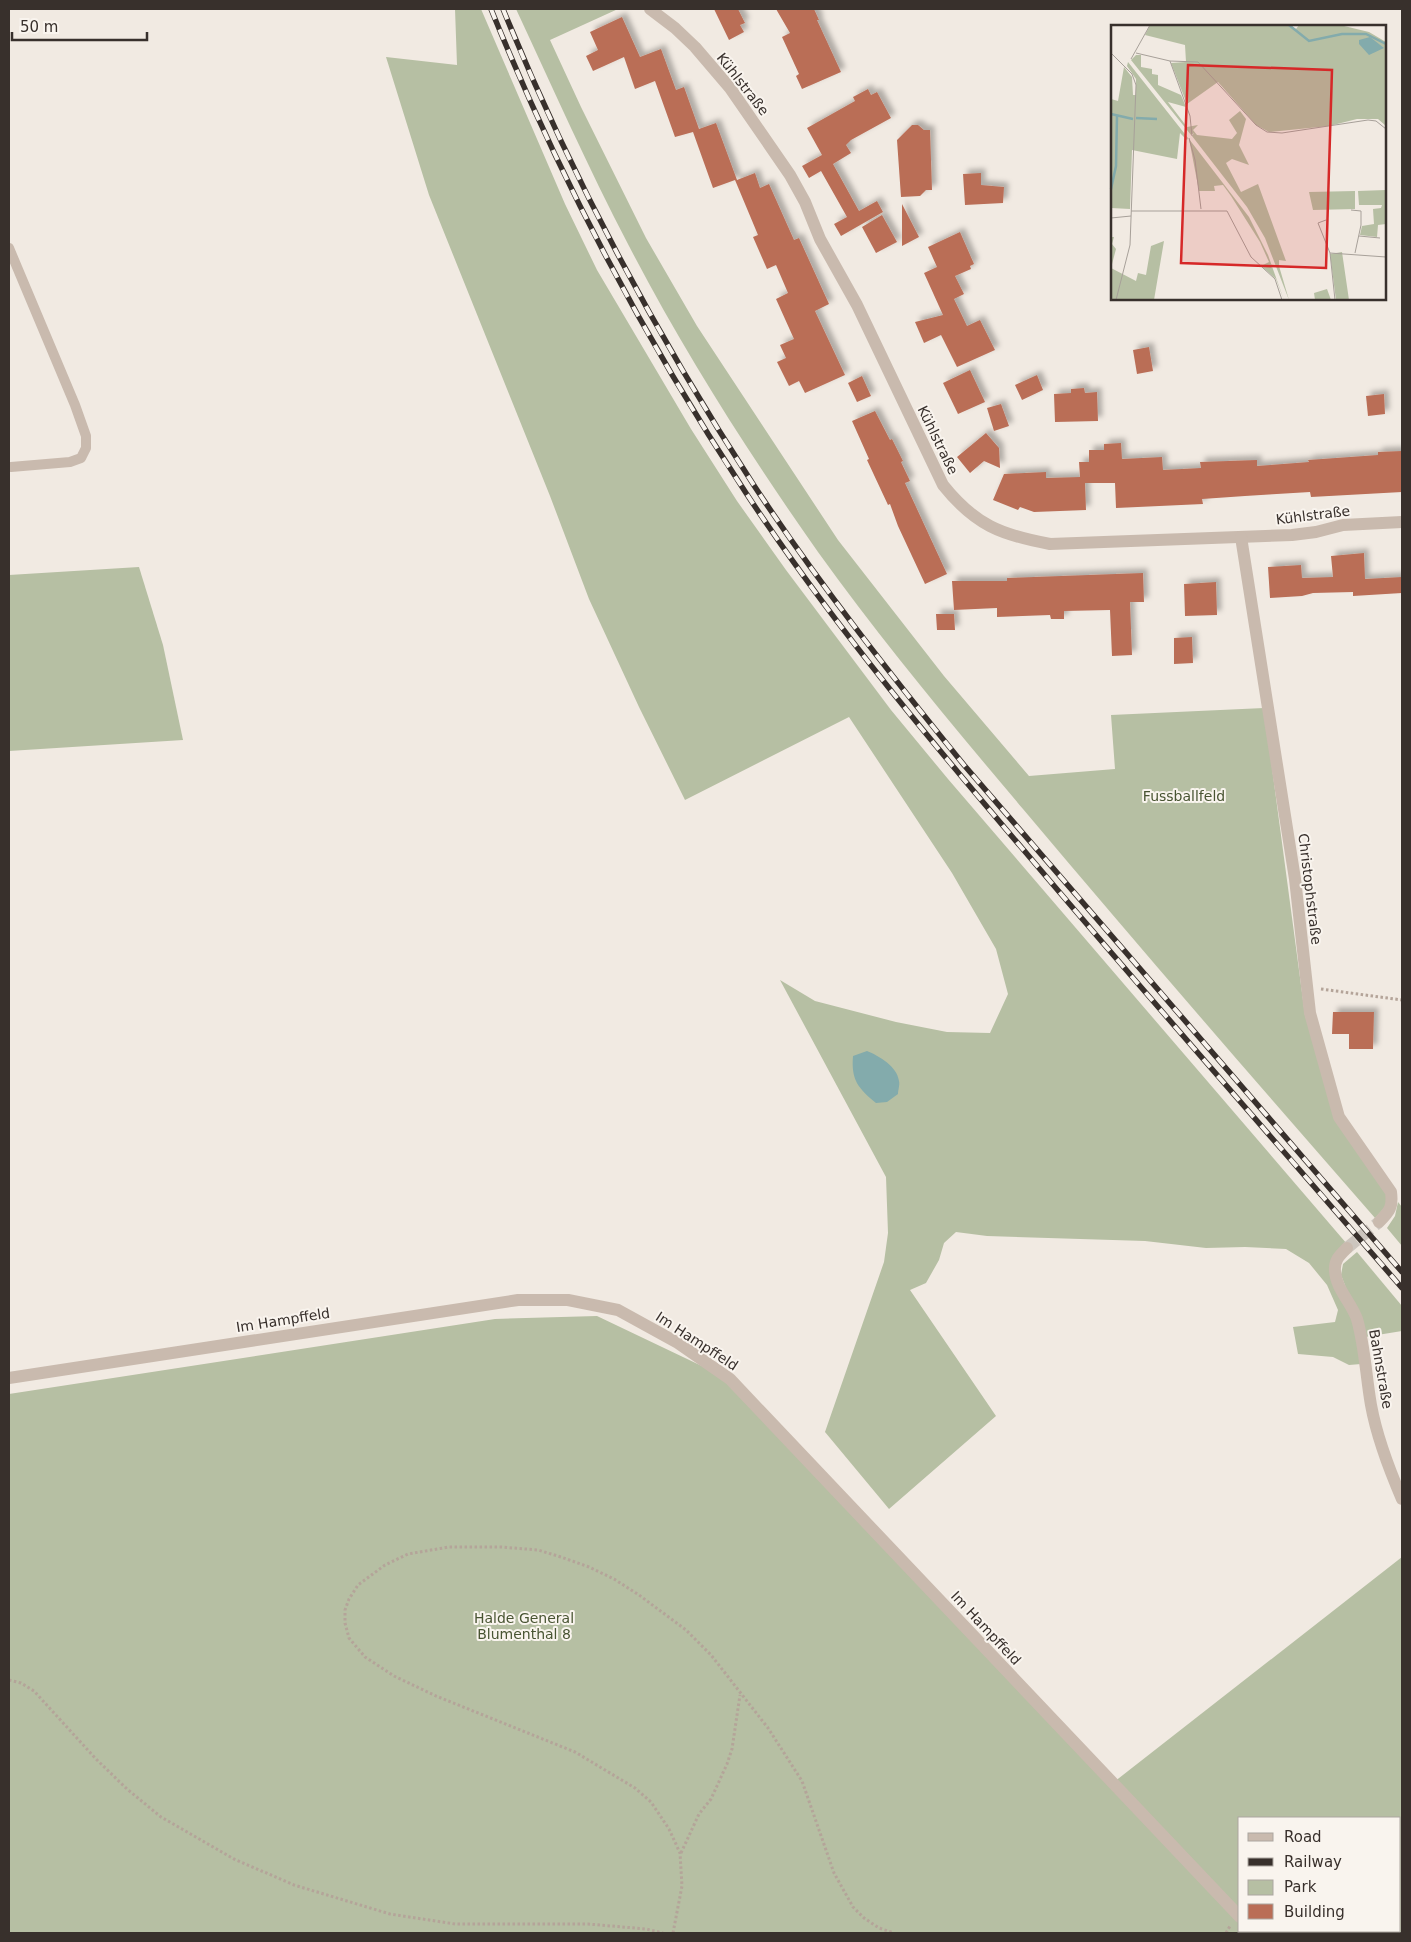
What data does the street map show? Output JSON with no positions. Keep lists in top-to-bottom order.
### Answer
{
  "streets": {
    "street": [
      "Kühlstraße",
      "Christophstraße",
      "Im Hampffeld",
      "Bahnstraße"
    ]
  },
  "crossings": [
    ["Kühlstraße", "Christophstraße"]
  ],
  "parks": ["Fussballfeld", "Halde General Blumenthal 8"],
  "legend": [
    "Road",
    "Railway",
    "Park",
    "Building"
  ],
  "scale_bar": "50 m"
}
